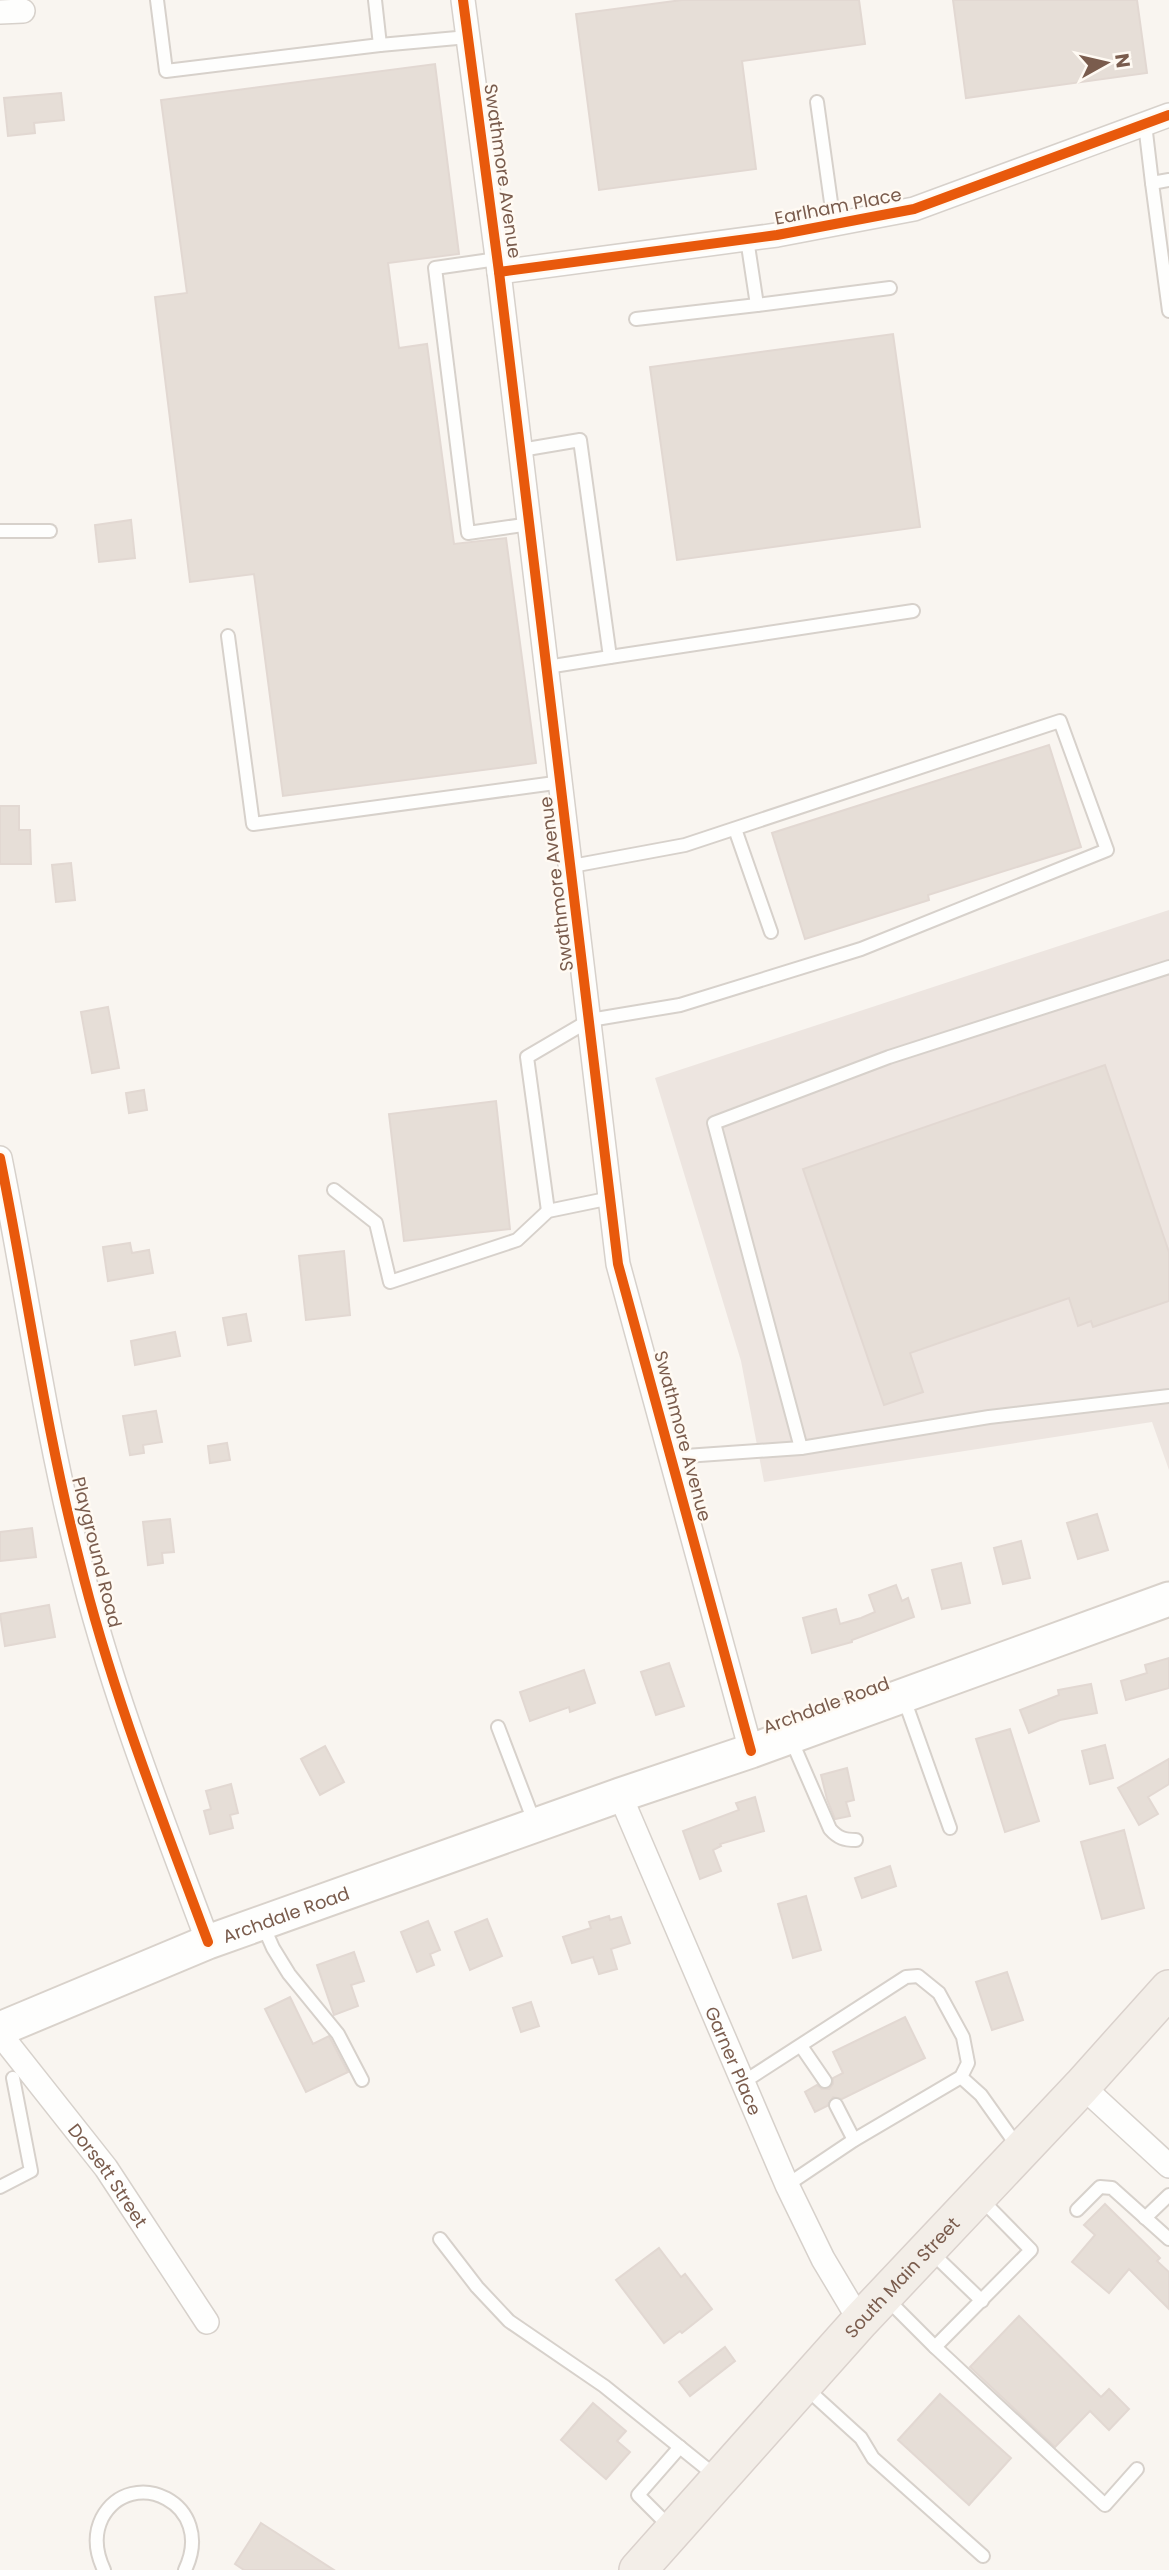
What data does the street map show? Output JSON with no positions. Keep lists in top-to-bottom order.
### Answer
{
  "streets": {
    "main road": ["Archdale Road", "South Main Street"],
    "street": [
      "Swathmore Avenue",
      "Earlham Place",
      "Playground Road",
      "Garner Place",
      "Dorsett Street"
    ]
  },
  "crossings": [
    ["Swathmore Avenue", "Earlham Place"],
    ["Swathmore Avenue", "Archdale Road"],
    ["Playground Road", "Archdale Road"],
    ["Archdale Road", "Garner Place"],
    ["Archdale Road", "Dorsett Street"],
    ["Garner Place", "South Main Street"]
  ],
  "north": "right"
}
